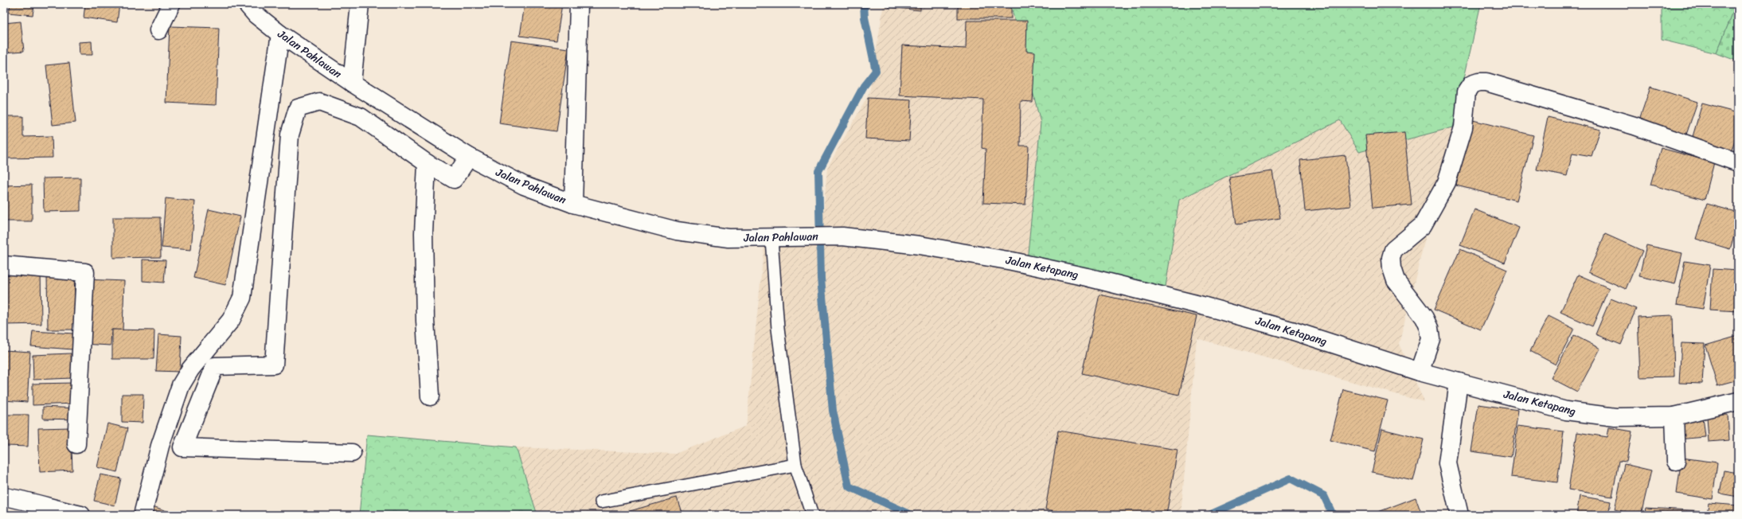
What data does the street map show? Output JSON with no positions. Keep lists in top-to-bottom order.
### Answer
{
  "streets": {
    "street": ["Jalan Pahlawan", "Jalan Ketapang"]
  },
  "crossings": [
    ["Jalan Pahlawan", "Jalan Ketapang"]
  ]
}
